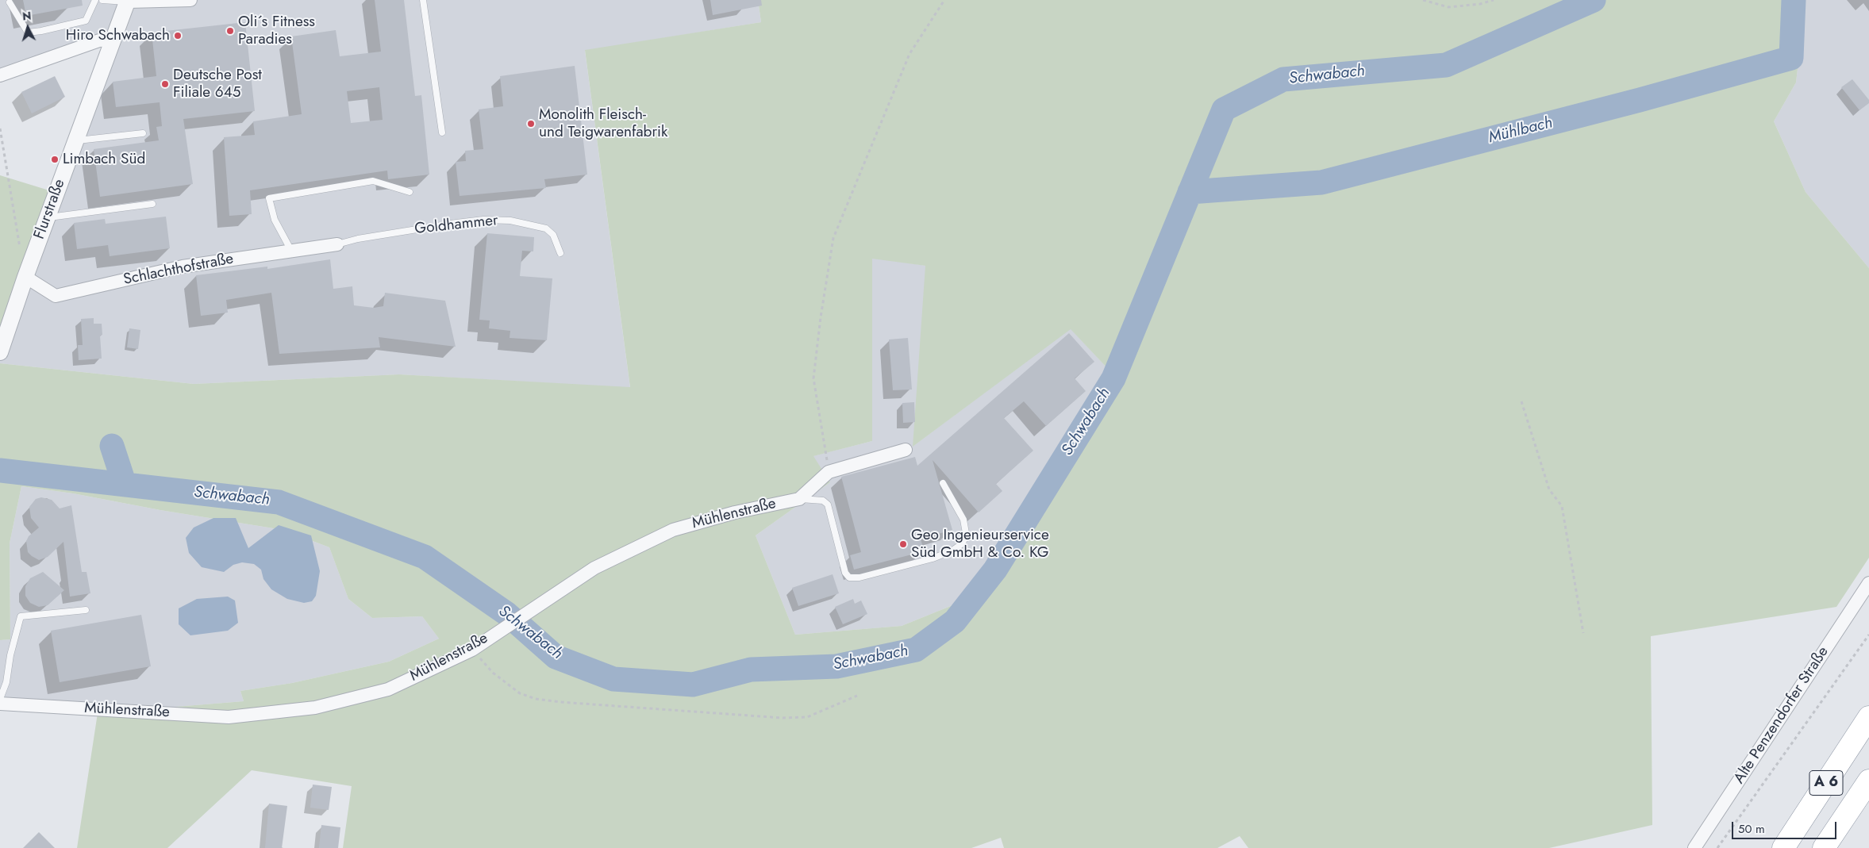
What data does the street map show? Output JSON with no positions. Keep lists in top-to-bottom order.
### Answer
{
  "streets": {
    "highway": ["A 6"],
    "street": [
      "Flurstraße",
      "Schlachthofstraße",
      "Mühlenstraße",
      "Alte Penzendorfer Straße"
    ],
    "lane": ["Goldhammer"]
  },
  "crossings": [
    ["Flurstraße", "Schlachthofstraße"],
    ["Goldhammer", "Schlachthofstraße"]
  ],
  "water": ["Schwabach", "Mühlbach"],
  "places": [
    "Oli´s Fitness Paradies",
    "Hiro Schwabach",
    "Deutsche Post Filiale 645",
    "Monolith Fleisch- und Teigwarenfabrik",
    "Limbach Süd",
    "Geo Ingenieurservice Süd GmbH & Co. KG"
  ],
  "scale_bar": "50 m",
  "north": "top"
}
